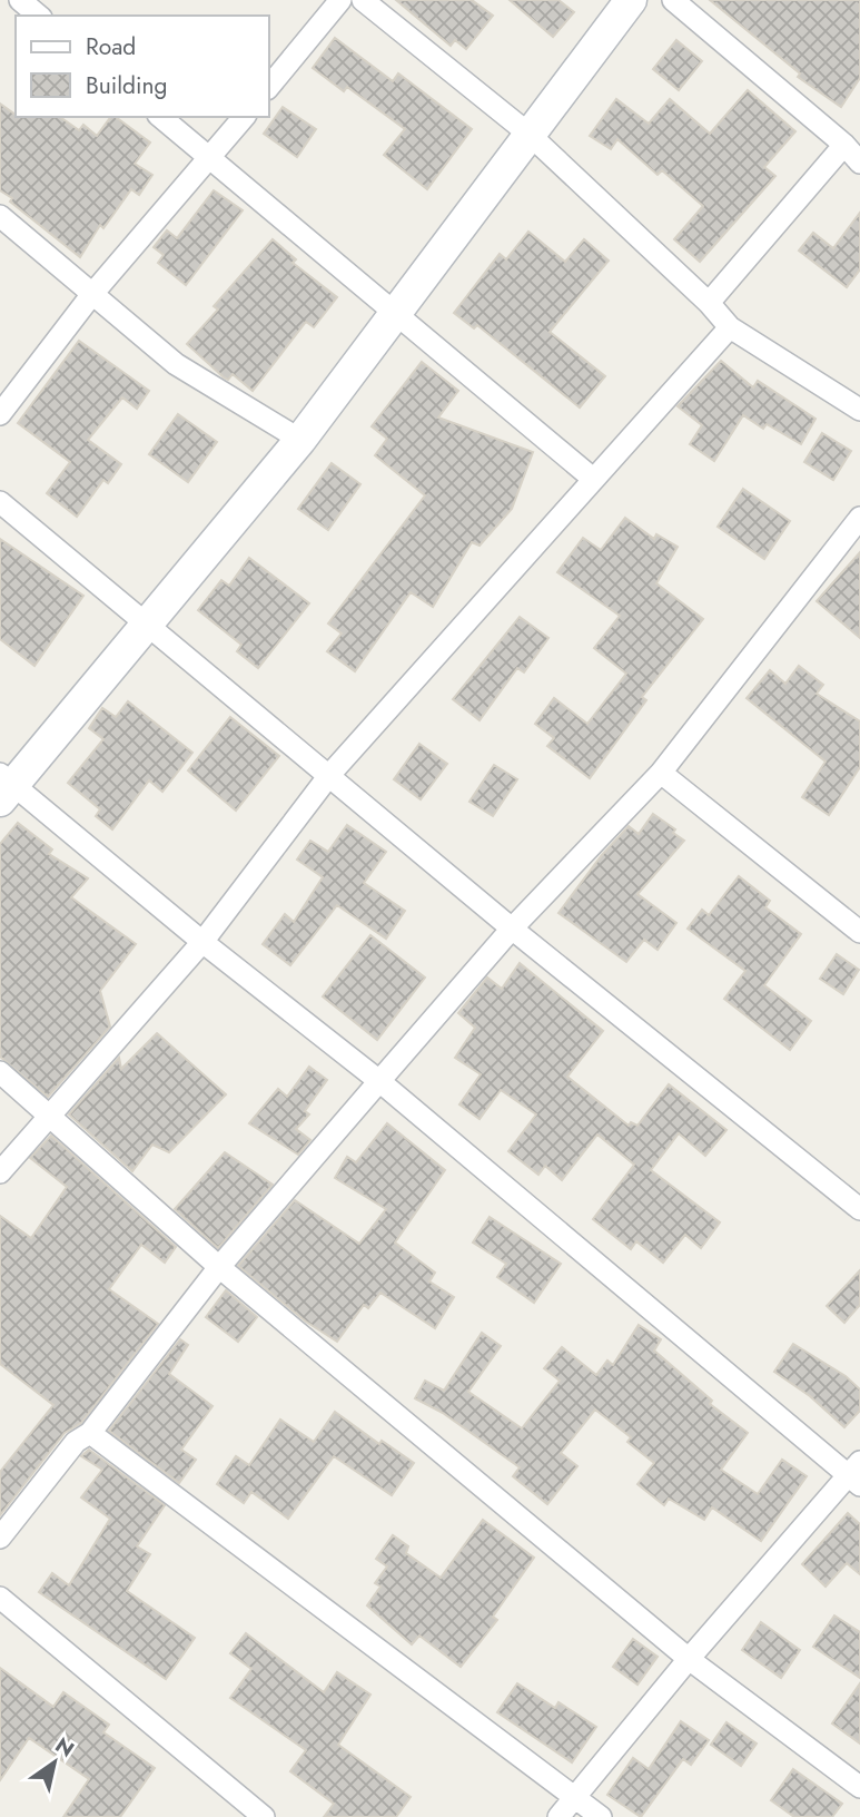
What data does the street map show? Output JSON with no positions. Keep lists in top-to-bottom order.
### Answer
{
  "legend": ["Road", "Building"],
  "north": "top right"
}
